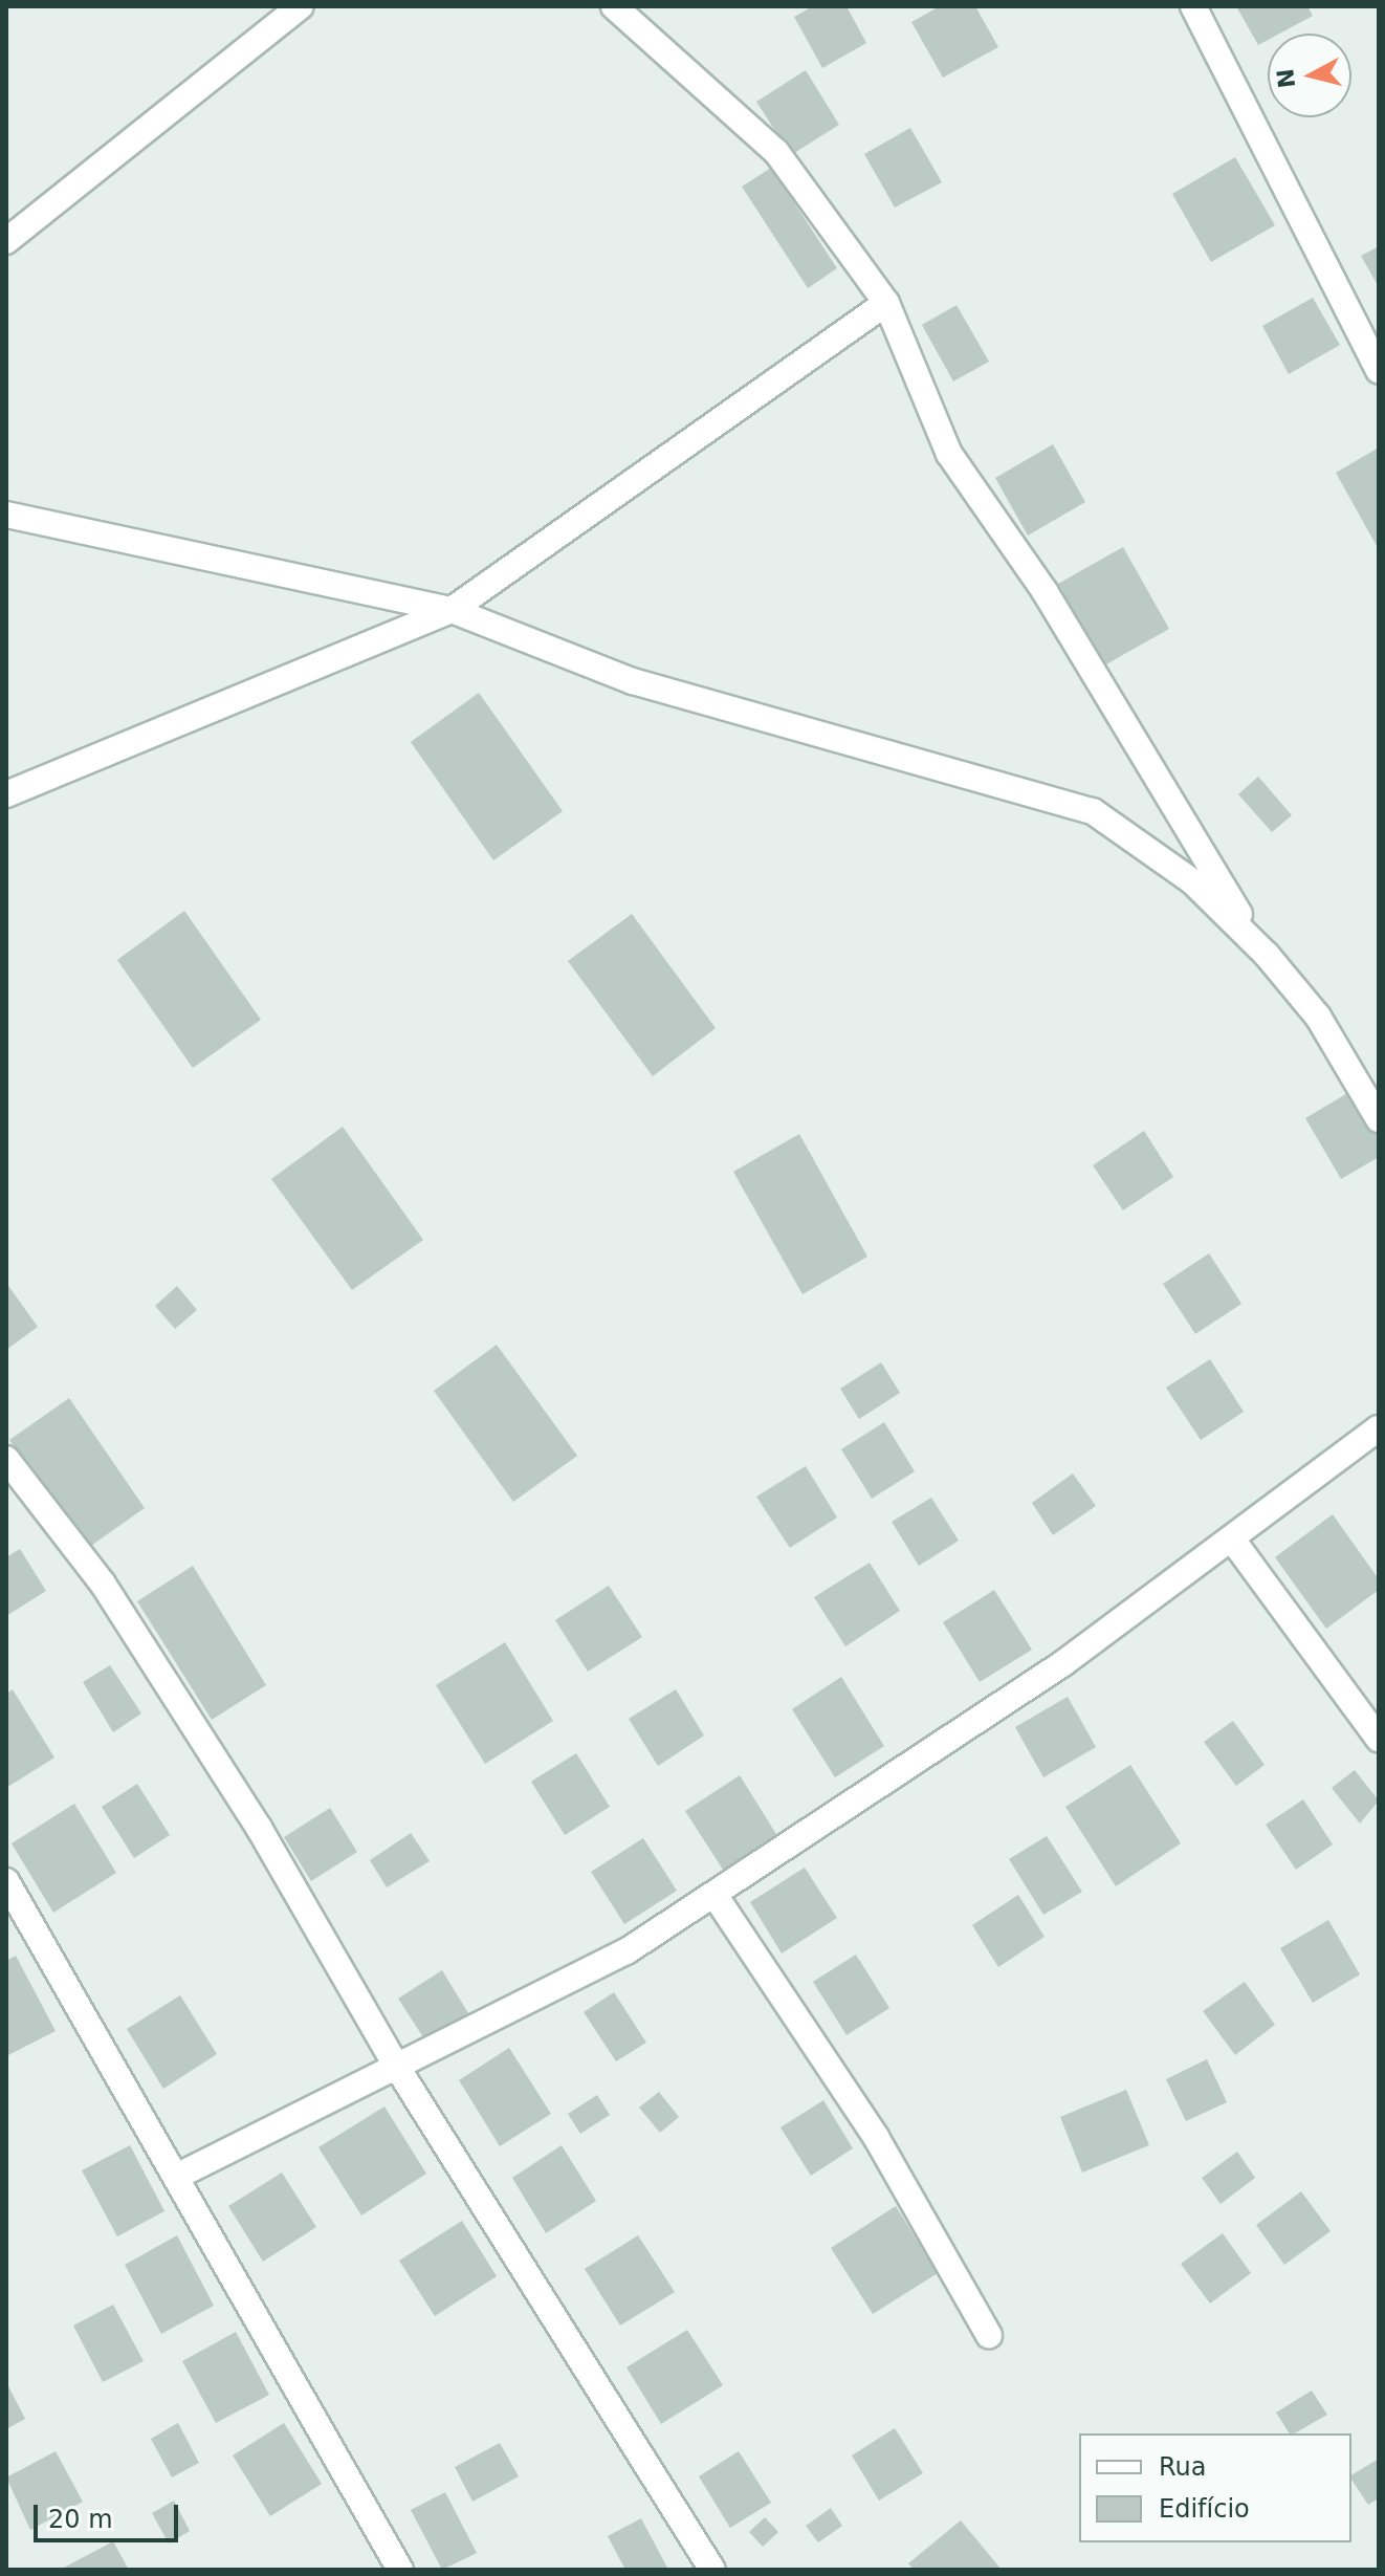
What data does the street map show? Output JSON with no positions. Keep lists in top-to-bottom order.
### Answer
{
  "legend": ["Rua", "Edifício"],
  "scale_bar": "20 m",
  "north": "left"
}
